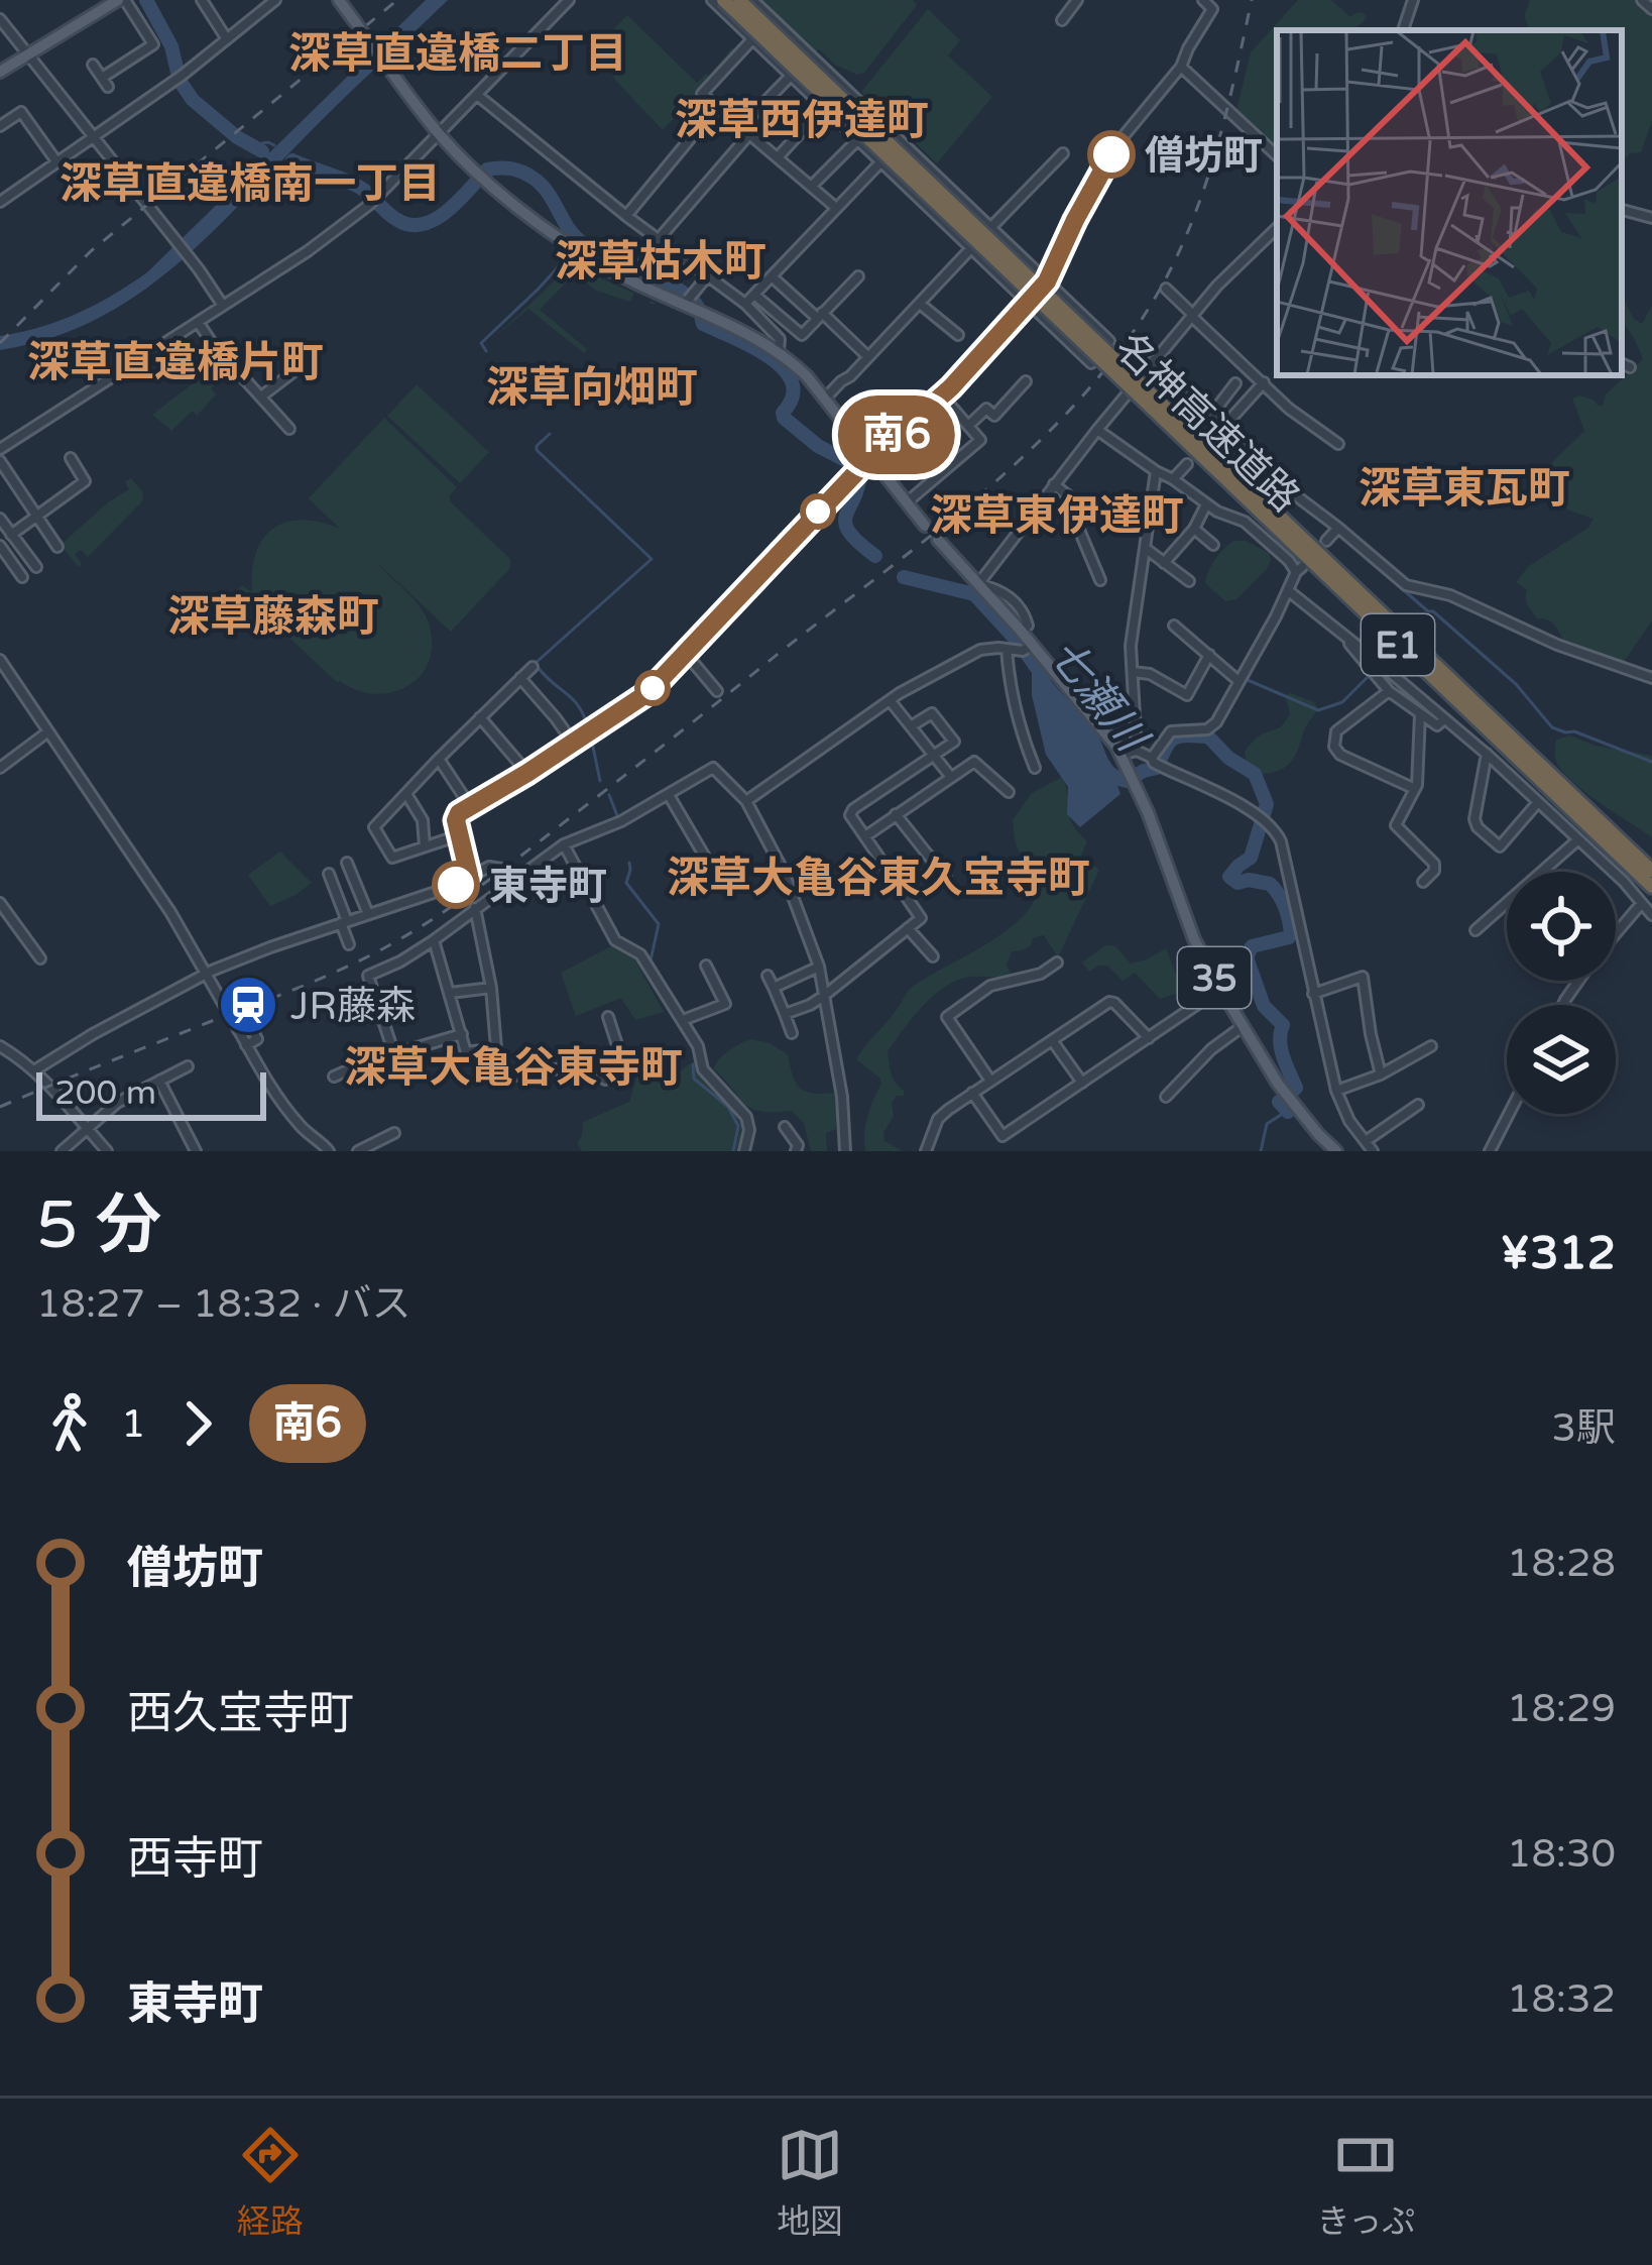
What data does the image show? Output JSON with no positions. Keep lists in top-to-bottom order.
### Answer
{
  "streets": {
    "highway": ["名神高速道路", "E1"],
    "main road": ["35"]
  },
  "districts": [
    "深草直違橋二丁目",
    "深草西伊達町",
    "深草直違橋南一丁目",
    "深草枯木町",
    "深草直違橋片町",
    "深草向畑町",
    "深草東瓦町",
    "深草東伊達町",
    "深草藤森町",
    "深草大亀谷東久宝寺町",
    "深草大亀谷東寺町"
  ],
  "water": ["七瀬川"],
  "places": {
    "other": ["僧坊町", "東寺町"],
    "station": ["JR藤森"]
  },
  "lines": ["bus line 南6"],
  "scale_bar": "200 m",
  "page": {
    "on_map": "南6",
    "scale": "200 m",
    "heading": ["5 分", "18:27 – 18:32 · バス", "¥312"],
    "legs": ["1", "南6", "3駅"],
    "list": [
      {
        "name": "僧坊町",
        "value": "18:28"
      },
      {
        "name": "西久宝寺町",
        "value": "18:29"
      },
      {
        "name": "西寺町",
        "value": "18:30"
      },
      {
        "name": "東寺町",
        "value": "18:32"
      }
    ],
    "tabs": ["経路", "地図", "きっぷ"]
  }
}
